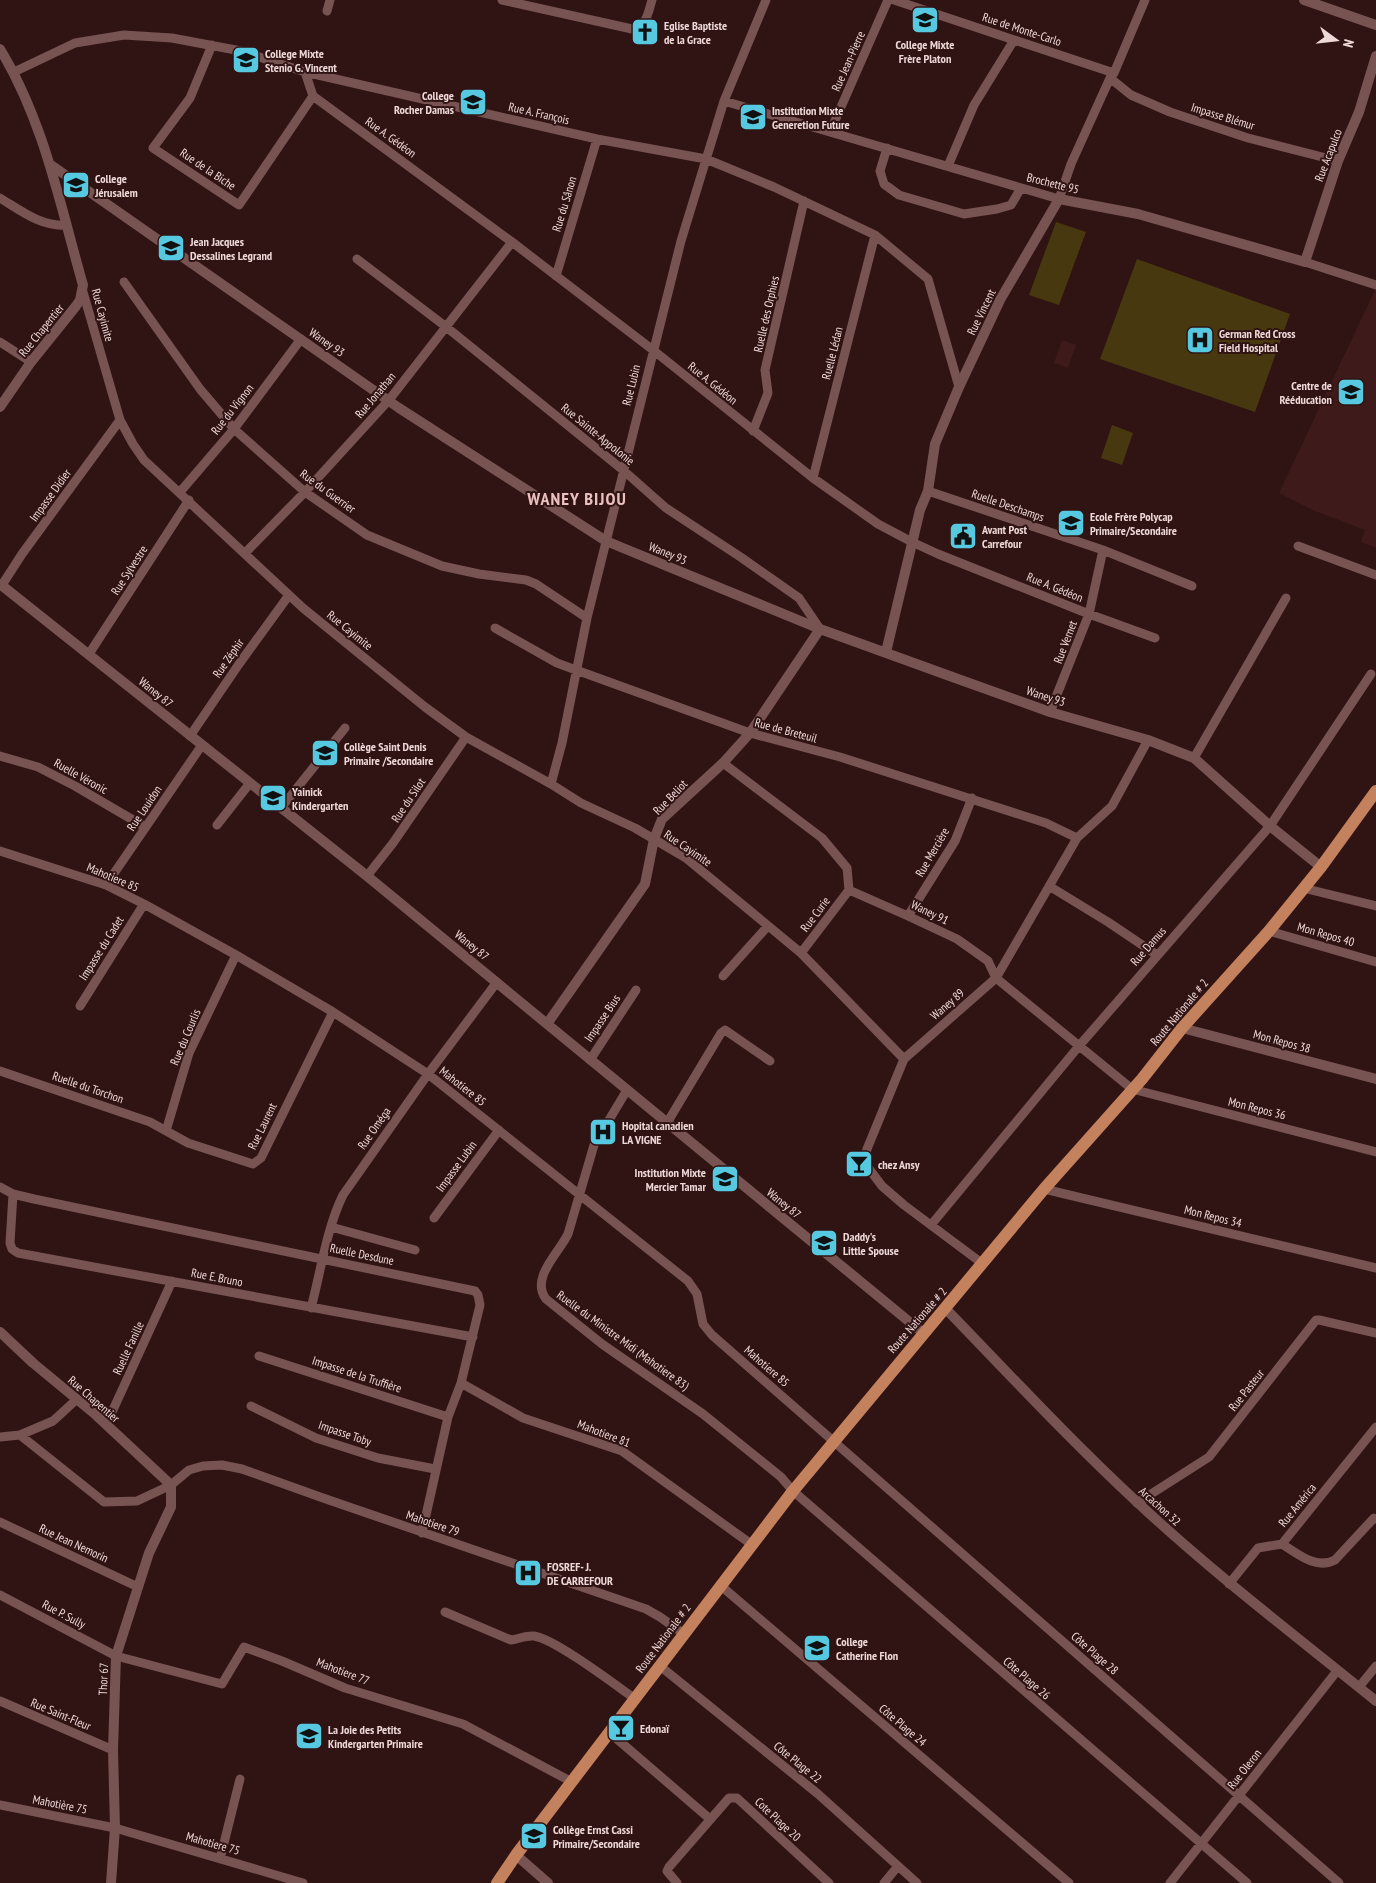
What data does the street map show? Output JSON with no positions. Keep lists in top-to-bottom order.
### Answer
{
  "streets": {
    "main road": ["Route Nationale # 2"],
    "street": [
      "Rue de Monte-Carlo",
      "Rue Jean-Pierre",
      "Rue A. François",
      "Impasse Blémur",
      "Rue A. Gédéon",
      "Rue Acapulco",
      "Rue de la Biche",
      "Brochette 95",
      "Rue du Sânon",
      "Rue Vincent",
      "Ruelle des Orphies",
      "Rue Cayimite",
      "Rue Chapentier",
      "Waney 93",
      "Ruelle Lédan",
      "Rue Lubin",
      "Rue Jonathan",
      "Rue du Vignon",
      "Rue Sainte-Appolonie",
      "Rue du Guerrier",
      "Impasse Didier",
      "Ruelle Deschamps",
      "Rue Sylvestre",
      "Rue Vernet",
      "Rue Zéphir",
      "Waney 87",
      "Rue de Breteuil",
      "Ruelle Véronic",
      "Rue Beliot",
      "Rue du Silot",
      "Rue Louidon",
      "Rue Mercière",
      "Mahotiere 85",
      "Waney 91",
      "Rue Curie",
      "Mon Repos 40",
      "Rue Damus",
      "Impasse du Cadet",
      "Waney 89",
      "Impasse Bius",
      "Rue du Courlis",
      "Mon Repos 38",
      "Ruelle du Torchon",
      "Mon Repos 36",
      "Rue Laurent",
      "Rue Oméga",
      "Impasse Lubin",
      "Mon Repos 34",
      "Ruelle Desdune",
      "Rue E. Bruno",
      "Ruelle du Ministre Midi (Mahotiere 83)",
      "Ruelle Fanille",
      "Impasse de la Truffière",
      "Rue Pasteur",
      "Impasse Toby",
      "Mahotiere 81",
      "Rue América",
      "Arcachon 32",
      "Mahotiere 79",
      "Rue Jean Nemorin",
      "Rue P. Sully",
      "Côte Plage 28",
      "Mahotiere 77",
      "Côte Plage 26",
      "Thor 67",
      "Rue Saint-Fleur",
      "Côte Plage 24",
      "Côte Plage 22",
      "Rue Oleron",
      "Mahotière 75",
      "Cote Plage 20",
      "Mahotiere 75"
    ]
  },
  "crossings": [
    ["Rue de Monte-Carlo", "Impasse Blémur"],
    ["Rue de Monte-Carlo", "Rue Vincent"],
    ["Rue Jean-Pierre", "Brochette 95"],
    ["Rue A. François", "Rue de la Biche"],
    ["Rue A. François", "Rue du Sânon"],
    ["Rue A. François", "Rue Vincent"],
    ["Rue A. François", "Ruelle des Orphies"],
    ["Rue A. François", "Rue Cayimite"],
    ["Rue A. François", "Ruelle Lédan"],
    ["Rue A. François", "Rue Lubin"],
    ["Impasse Blémur", "Rue Acapulco"],
    ["Impasse Blémur", "Rue Vincent"],
    ["Rue A. Gédéon", "Rue de la Biche"],
    ["Rue A. Gédéon", "Rue du Sânon"],
    ["Rue A. Gédéon", "Rue Vincent"],
    ["Rue A. Gédéon", "Ruelle des Orphies"],
    ["Rue A. Gédéon", "Ruelle Lédan"],
    ["Rue A. Gédéon", "Rue Lubin"],
    ["Rue A. Gédéon", "Rue Jonathan"],
    ["Rue A. Gédéon", "Rue Vernet"],
    ["Rue Acapulco", "Brochette 95"],
    ["Brochette 95", "Rue Vincent"],
    ["Brochette 95", "Rue Lubin"],
    ["Rue Vincent", "Waney 93"],
    ["Rue Vincent", "Ruelle Deschamps"],
    ["Rue Cayimite", "Rue Chapentier"],
    ["Rue Cayimite", "Waney 93"],
    ["Rue Cayimite", "Rue Lubin"],
    ["Rue Cayimite", "Rue Jonathan"],
    ["Rue Cayimite", "Rue du Vignon"],
    ["Rue Cayimite", "Impasse Didier"],
    ["Rue Cayimite", "Rue Sylvestre"],
    ["Rue Cayimite", "Rue Zéphir"],
    ["Rue Cayimite", "Rue Beliot"],
    ["Rue Cayimite", "Rue du Silot"],
    ["Rue Cayimite", "Rue Curie"],
    ["Rue Cayimite", "Waney 89"],
    ["Rue Chapentier", "Ruelle Fanille"],
    ["Rue Chapentier", "Mahotiere 79"],
    ["Rue Chapentier", "Thor 67"],
    ["Waney 93", "Rue Lubin"],
    ["Waney 93", "Rue Jonathan"],
    ["Waney 93", "Rue du Vignon"],
    ["Waney 93", "Rue Sainte-Appolonie"],
    ["Waney 93", "Rue Vernet"],
    ["Waney 93", "Rue Beliot"],
    ["Waney 93", "Rue Damus"],
    ["Waney 93", "Waney 89"],
    ["Waney 93", "Route Nationale # 2"],
    ["Rue Lubin", "Rue Sainte-Appolonie"],
    ["Rue Lubin", "Rue du Guerrier"],
    ["Rue Lubin", "Rue de Breteuil"],
    ["Rue Jonathan", "Rue Sainte-Appolonie"],
    ["Rue Jonathan", "Rue du Guerrier"],
    ["Rue du Vignon", "Rue du Guerrier"],
    ["Rue Sainte-Appolonie", "Rue Beliot"],
    ["Impasse Didier", "Waney 87"],
    ["Ruelle Deschamps", "Rue Vernet"],
    ["Rue Sylvestre", "Waney 87"],
    ["Rue Zéphir", "Waney 87"],
    ["Waney 87", "Rue Beliot"],
    ["Waney 87", "Rue du Silot"],
    ["Waney 87", "Rue Louidon"],
    ["Waney 87", "Route Nationale # 2"],
    ["Waney 87", "Impasse Bius"],
    ["Waney 87", "Rue Oméga"],
    ["Waney 87", "Ruelle du Ministre Midi (Mahotiere 83)"],
    ["Rue de Breteuil", "Rue Beliot"],
    ["Rue de Breteuil", "Rue Mercière"],
    ["Rue de Breteuil", "Waney 89"],
    ["Ruelle Véronic", "Rue Louidon"],
    ["Rue Louidon", "Mahotiere 85"],
    ["Rue Mercière", "Waney 91"],
    ["Mahotiere 85", "Impasse du Cadet"],
    ["Mahotiere 85", "Route Nationale # 2"],
    ["Mahotiere 85", "Rue du Courlis"],
    ["Mahotiere 85", "Rue Laurent"],
    ["Mahotiere 85", "Rue Oméga"],
    ["Mahotiere 85", "Impasse Lubin"],
    ["Mahotiere 85", "Ruelle du Ministre Midi (Mahotiere 83)"],
    ["Mahotiere 85", "Côte Plage 28"],
    ["Waney 91", "Rue Curie"],
    ["Waney 91", "Rue Damus"],
    ["Waney 91", "Waney 89"],
    ["Waney 91", "Route Nationale # 2"],
    ["Waney 91", "Mon Repos 36"],
    ["Mon Repos 40", "Route Nationale # 2"],
    ["Rue Damus", "Waney 89"],
    ["Waney 89", "Route Nationale # 2"],
    ["Route Nationale # 2", "Mon Repos 38"],
    ["Route Nationale # 2", "Mon Repos 36"],
    ["Route Nationale # 2", "Mon Repos 34"],
    ["Route Nationale # 2", "Ruelle du Ministre Midi (Mahotiere 83)"],
    ["Route Nationale # 2", "Mahotiere 81"],
    ["Route Nationale # 2", "Arcachon 32"],
    ["Route Nationale # 2", "Mahotiere 79"],
    ["Route Nationale # 2", "Côte Plage 28"],
    ["Route Nationale # 2", "Mahotiere 77"],
    ["Route Nationale # 2", "Côte Plage 26"],
    ["Route Nationale # 2", "Côte Plage 24"],
    ["Route Nationale # 2", "Côte Plage 22"],
    ["Rue du Courlis", "Ruelle du Torchon"],
    ["Rue du Courlis", "Rue Laurent"],
    ["Ruelle du Torchon", "Rue Laurent"],
    ["Rue Oméga", "Ruelle Desdune"],
    ["Rue Oméga", "Rue E. Bruno"],
    ["Ruelle Desdune", "Rue E. Bruno"],
    ["Ruelle Desdune", "Impasse de la Truffière"],
    ["Ruelle Desdune", "Impasse Toby"],
    ["Ruelle Desdune", "Mahotiere 81"],
    ["Ruelle Desdune", "Mahotiere 79"],
    ["Rue E. Bruno", "Ruelle Fanille"],
    ["Ruelle du Ministre Midi (Mahotiere 83)", "Côte Plage 26"],
    ["Rue Pasteur", "Arcachon 32"],
    ["Rue América", "Arcachon 32"],
    ["Arcachon 32", "Rue Oleron"],
    ["Mahotiere 79", "Thor 67"],
    ["Rue Jean Nemorin", "Thor 67"],
    ["Rue P. Sully", "Mahotiere 77"],
    ["Rue P. Sully", "Thor 67"],
    ["Côte Plage 28", "Rue Oleron"],
    ["Mahotiere 77", "Thor 67"],
    ["Côte Plage 26", "Rue Oleron"],
    ["Thor 67", "Rue Saint-Fleur"],
    ["Thor 67", "Mahotière 75"],
    ["Thor 67", "Mahotiere 75"],
    ["Mahotière 75", "Mahotiere 75"]
  ],
  "districts": ["WANEY BIJOU"],
  "places": {
    "school or university": [
      "College Mixte Frère Platon",
      "College Mixte Stenio G. Vincent",
      "College Rocher Damas",
      "Institution Mixte Generetion Future",
      "College Jérusalem",
      "Jean Jacques Dessalines Legrand",
      "Centre de Rééducation",
      "Ecole Frère Polycap Primaire/Secondaire",
      "Collège Saint Denis Primaire /Secondaire",
      "Yainick Kindergarten",
      "Institution Mixte Mercier Tamar",
      "Daddy's Little Spouse",
      "College Catherine Flon",
      "La Joie des Petits Kindergarten Primaire",
      "Collège Ernst Cassi Primaire/Secondaire"
    ],
    "church": ["Eglise Baptiste de la Grace"],
    "hospital": ["German Red Cross Field Hospital", "Hopital canadien LA VIGNE", "FOSREF- J. DE CARREFOUR"],
    "public building": ["Avant Post Carrefour"],
    "bar": ["chez Ansy", "Edonaï"]
  },
  "north": "right"
}
